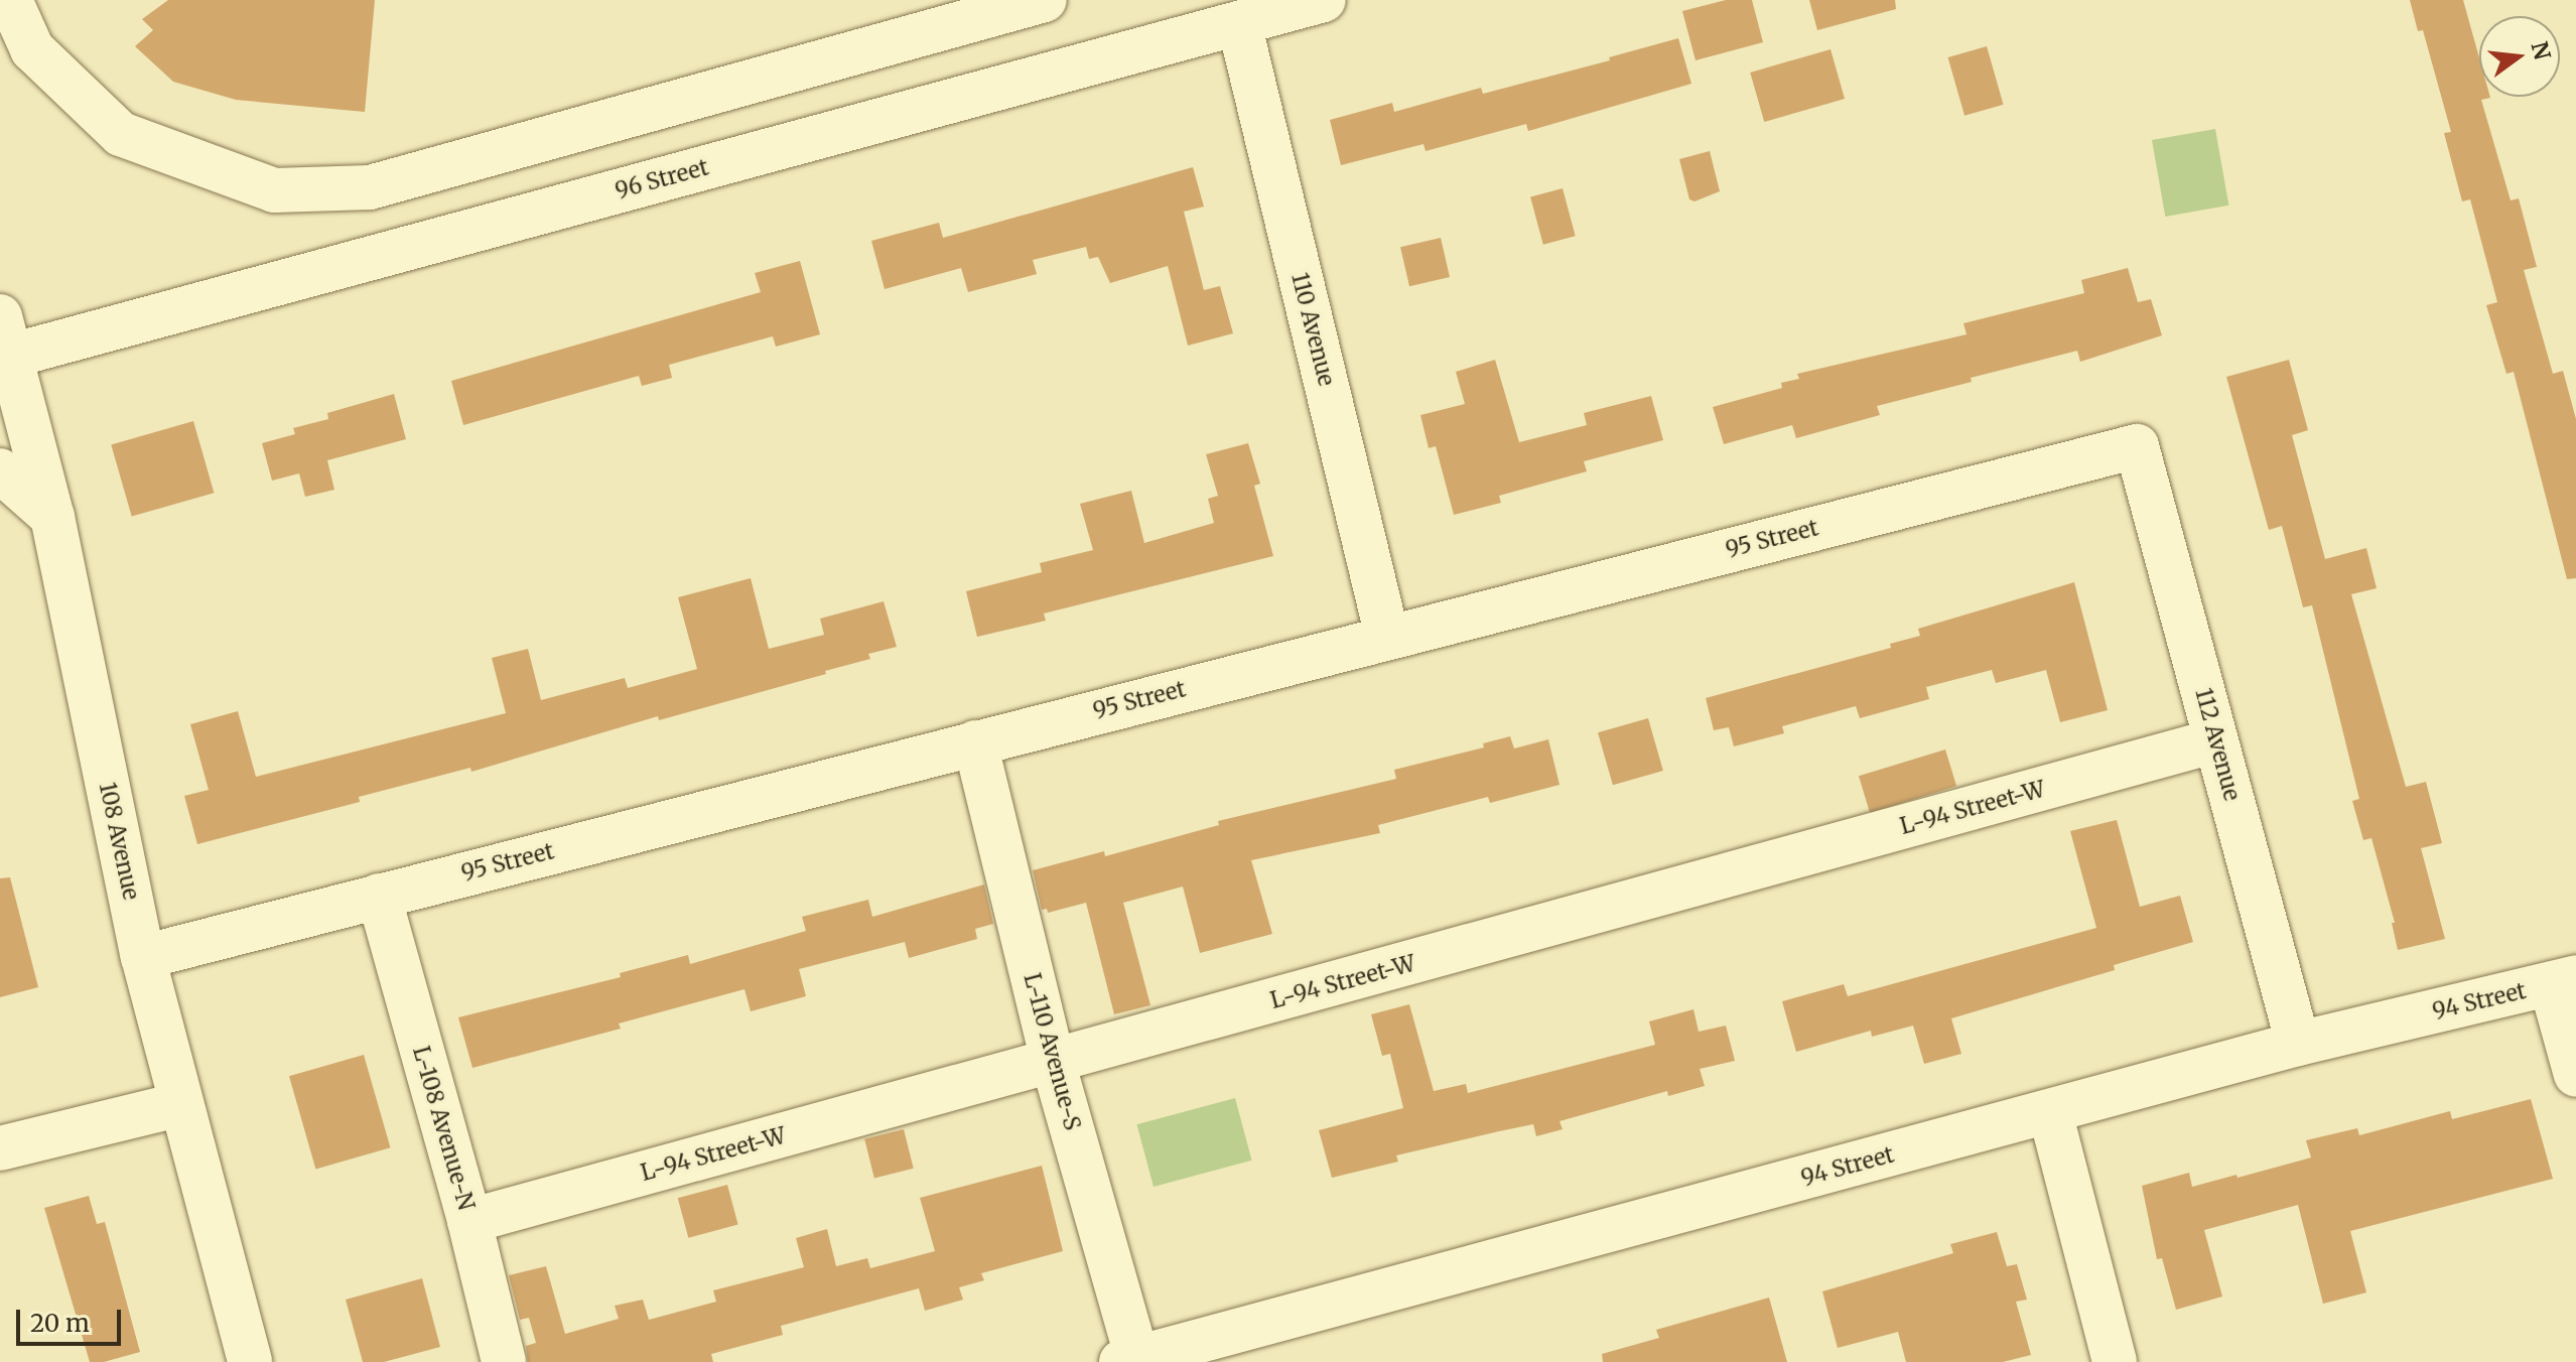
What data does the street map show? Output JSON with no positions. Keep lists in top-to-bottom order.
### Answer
{
  "streets": {
    "street": [
      "96 Street",
      "110 Avenue",
      "95 Street",
      "112 Avenue",
      "L-94 Street-W",
      "108 Avenue",
      "94 Street",
      "L-110 Avenue-S",
      "L-108 Avenue-N"
    ]
  },
  "crossings": [
    ["96 Street", "110 Avenue"],
    ["96 Street", "108 Avenue"],
    ["110 Avenue", "95 Street"],
    ["95 Street", "112 Avenue"],
    ["95 Street", "108 Avenue"],
    ["95 Street", "L-110 Avenue-S"],
    ["95 Street", "L-108 Avenue-N"],
    ["112 Avenue", "L-94 Street-W"],
    ["112 Avenue", "94 Street"],
    ["L-94 Street-W", "L-110 Avenue-S"],
    ["L-94 Street-W", "L-108 Avenue-N"],
    ["94 Street", "L-110 Avenue-S"]
  ],
  "scale_bar": "20 m",
  "north": "right"
}
